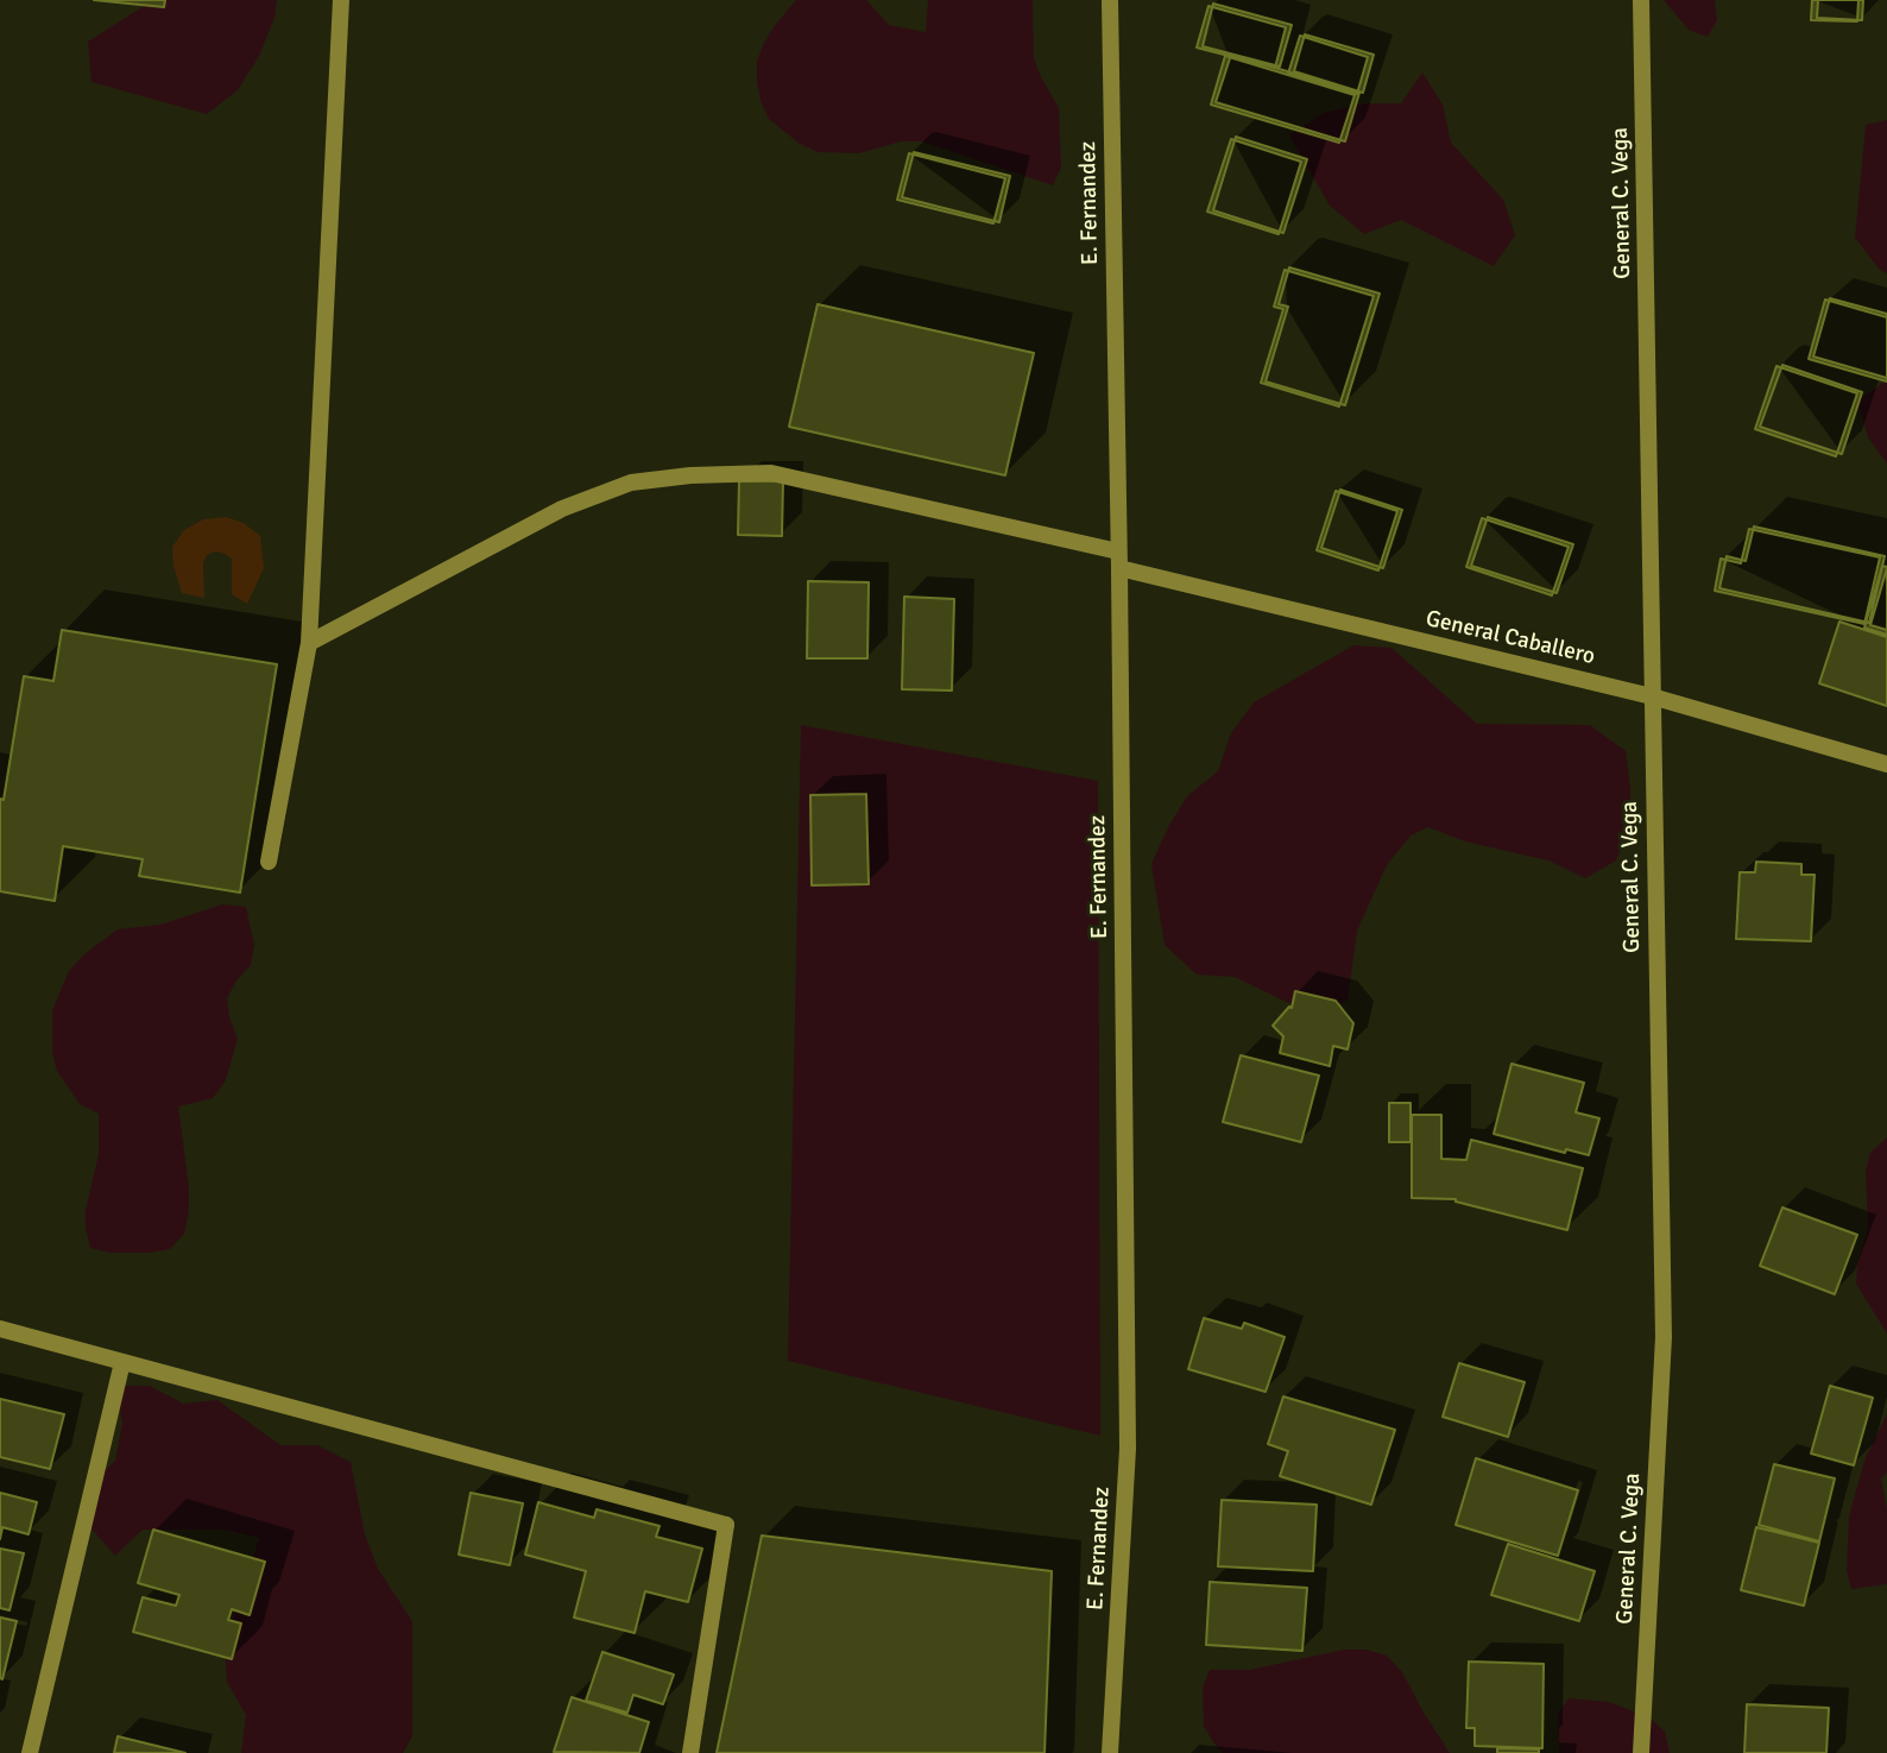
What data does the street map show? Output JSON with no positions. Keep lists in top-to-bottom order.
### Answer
{
  "streets": {
    "street": ["E. Fernandez", "General C. Vega", "General Caballero"]
  },
  "crossings": [
    ["E. Fernandez", "General Caballero"],
    ["General C. Vega", "General Caballero"]
  ]
}
